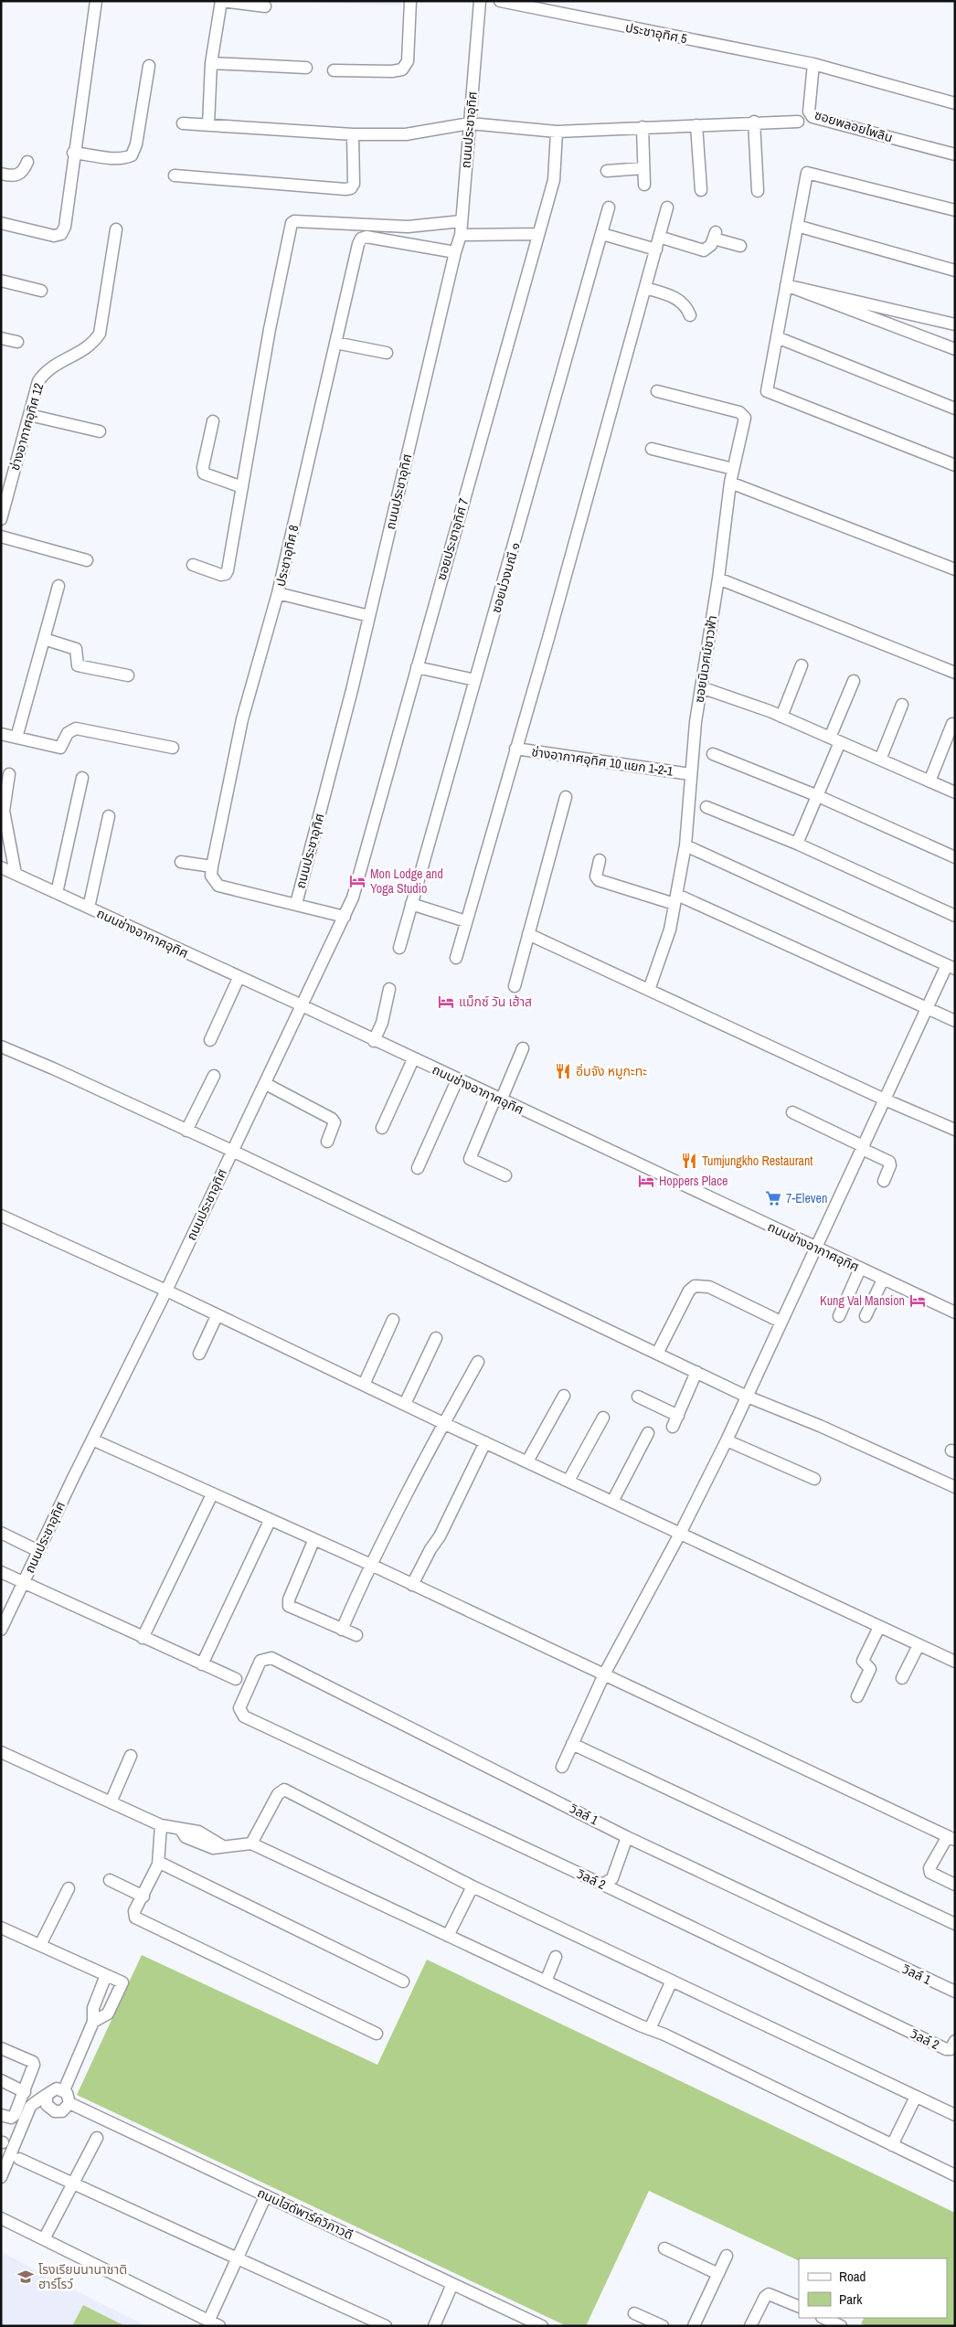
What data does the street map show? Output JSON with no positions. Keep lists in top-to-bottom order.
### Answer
{
  "streets": {
    "street": [
      "ประชาอุทิศ 5",
      "ซอยพลอยไพลิน",
      "ถนนประชาอุทิศ",
      "ช่างอากาศอุทิศ 12",
      "ซอยประชาอุทิศ 7",
      "ประชาอุทิศ 8",
      "ซอยม่วงมณี ๑",
      "ซอยนิเวศม์ชาวฟ้า",
      "ช่างอากาศอุทิศ 10 แยก 1-2-1",
      "ถนนช่างอากาศอุทิศ",
      "วิลล์ 1",
      "วิลล์ 2",
      "ถนนไฮด์พาร์ควิภาวดี"
    ]
  },
  "crossings": [
    ["ประชาอุทิศ 5", "ซอยพลอยไพลิน"],
    ["ถนนประชาอุทิศ", "ซอยประชาอุทิศ 7"],
    ["ถนนประชาอุทิศ", "ประชาอุทิศ 8"],
    ["ถนนประชาอุทิศ", "ถนนช่างอากาศอุทิศ"],
    ["ซอยนิเวศม์ชาวฟ้า", "ช่างอากาศอุทิศ 10 แยก 1-2-1"],
    ["วิลล์ 1", "วิลล์ 2"]
  ],
  "places": {
    "hotel": [
      "Mon Lodge and Yoga Studio",
      "แม็กซ์ วัน เฮ้าส",
      "Hoppers Place",
      "Kung Val Mansion"
    ],
    "restaurant": ["อิ่มจัง หมูกะทะ", "Tumjungkho Restaurant"],
    "supermarket": ["7-Eleven"],
    "school or university": ["โรงเรียนนานาชาติ ฮาร์โรว์"]
  },
  "legend": ["Road", "Park"]
}
